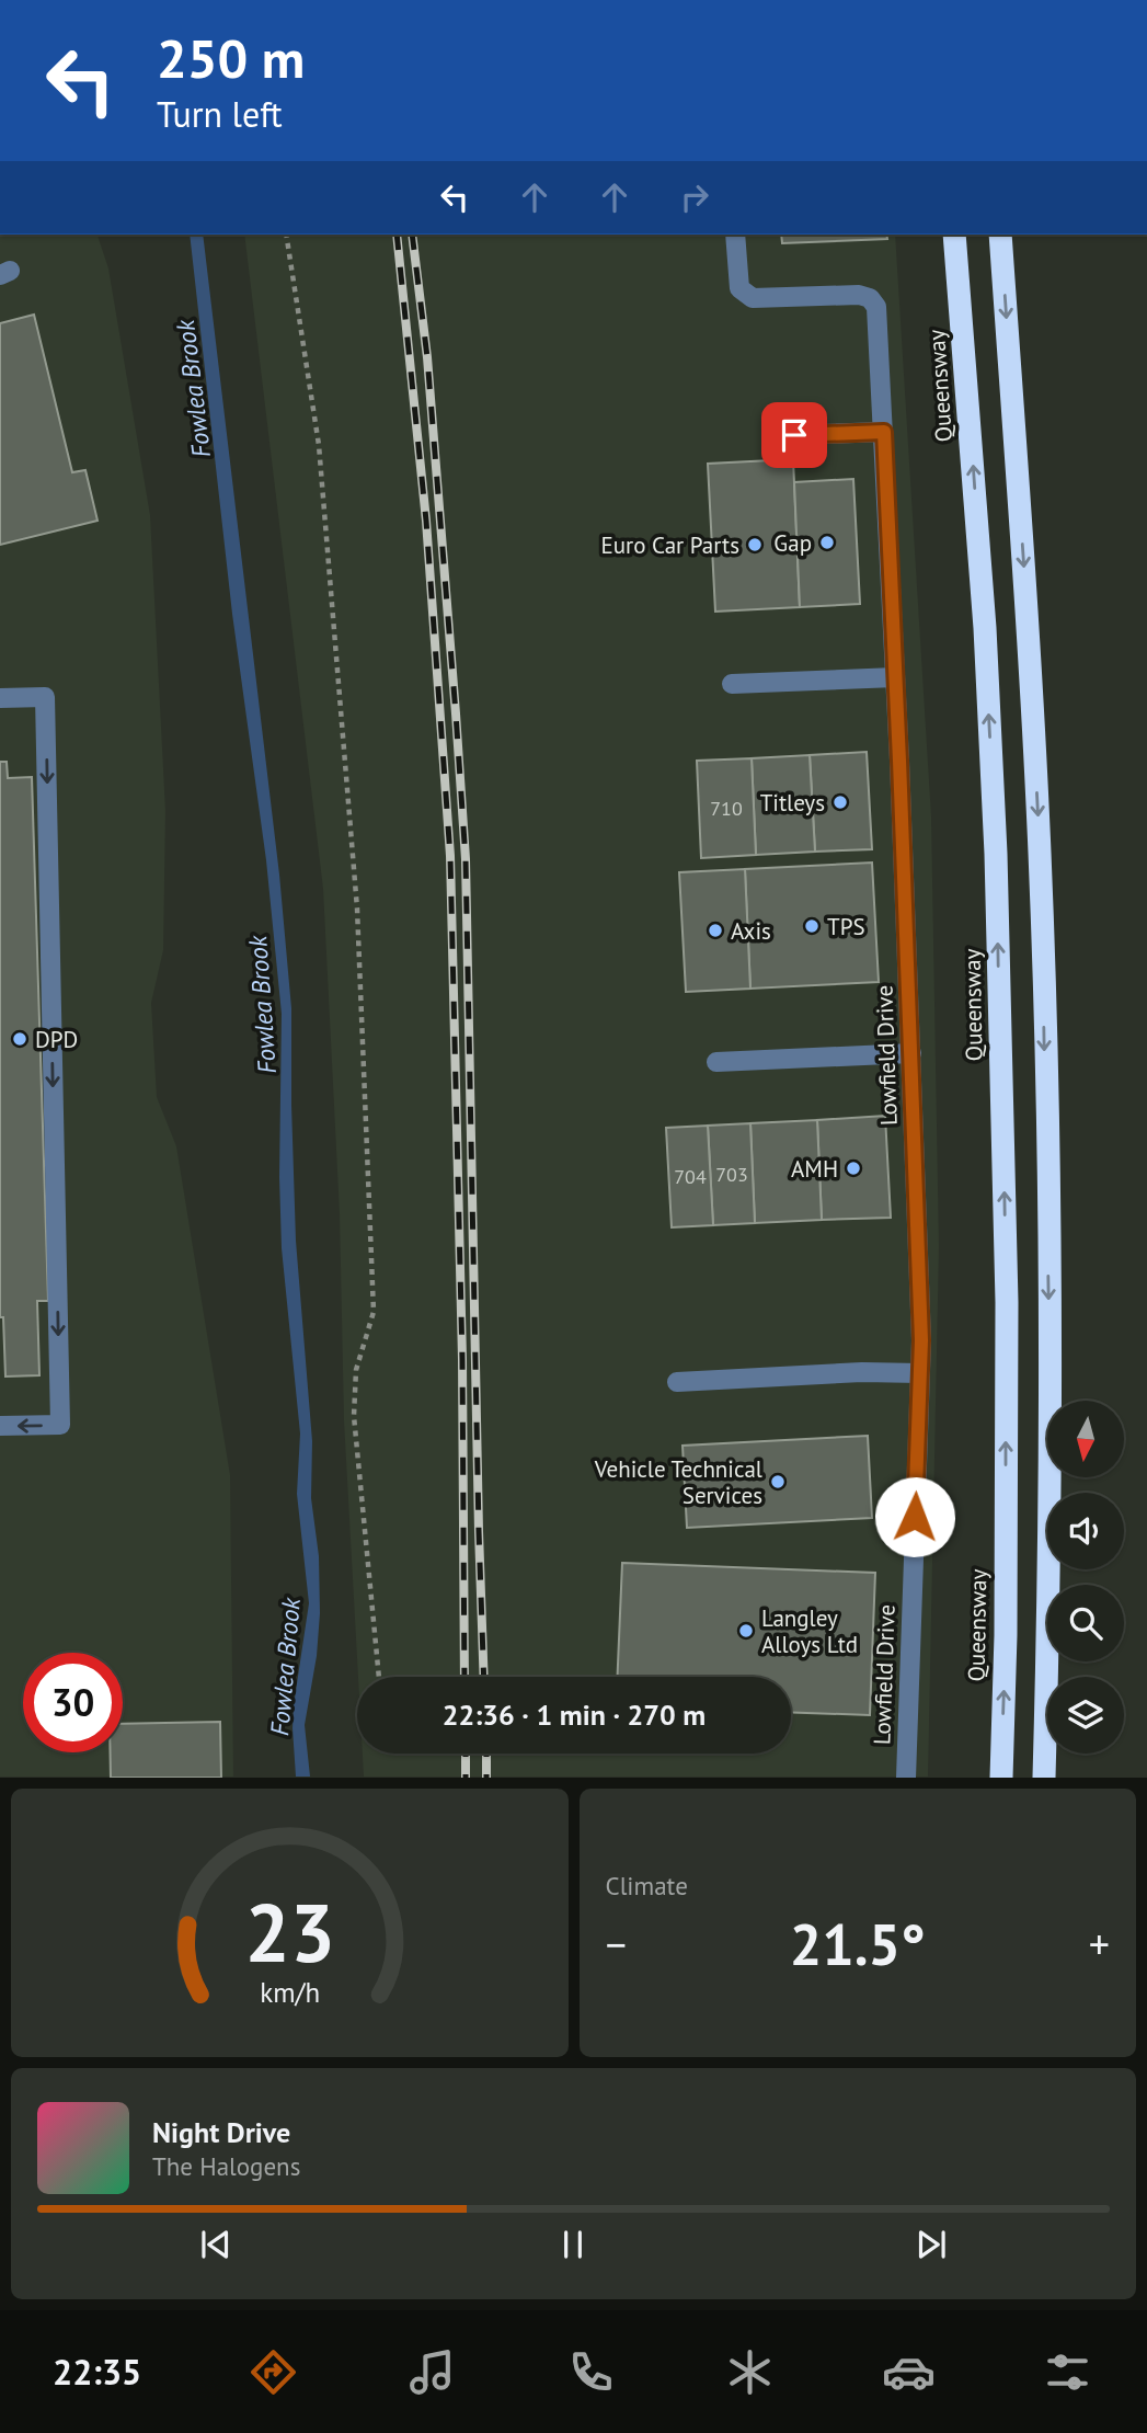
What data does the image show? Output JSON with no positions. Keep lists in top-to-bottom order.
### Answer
{
  "streets": {
    "highway": ["Queensway"],
    "street": ["Lowfield Drive"]
  },
  "water": ["Fowlea Brook"],
  "places": [
    "Gap",
    "Euro Car Parts",
    "Titleys",
    "TPS",
    "Axis",
    "DPD",
    "AMH",
    "Vehicle Technical Services",
    "Langley Alloys Ltd"
  ],
  "house_numbers": ["710", "703", "704"],
  "north": "bottom",
  "page": {
    "turn": ["250 m", "Turn left"],
    "limit": "30",
    "trip": "22:36 · 1 min · 270 m",
    "tile": "Climate",
    "heat": ["−", "21.5°", "+"],
    "song": ["Night Drive", "The Halogens"],
    "tabs": "22:35",
    "gauge": ["23", "km/h"]
  }
}
